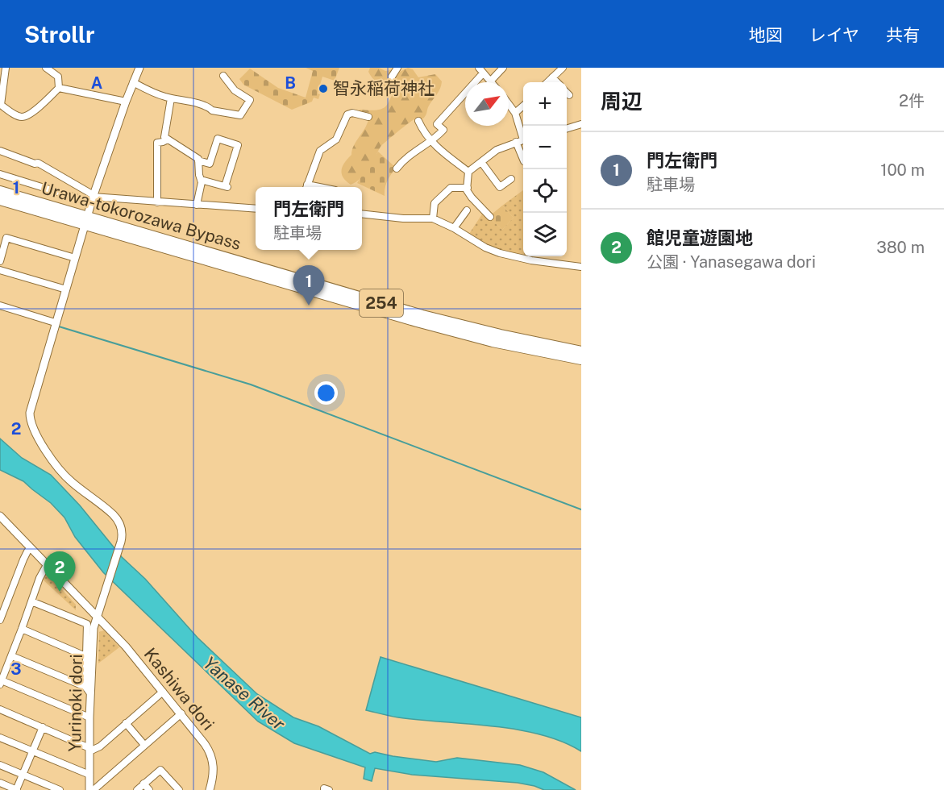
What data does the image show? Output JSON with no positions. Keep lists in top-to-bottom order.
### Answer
{
  "streets": {
    "highway": ["Urawa-tokorozawa Bypass", "254"],
    "street": ["Kashiwa dori", "Yurinoki dori"]
  },
  "crossings": [
    ["Kashiwa dori", "Yurinoki dori"]
  ],
  "water": ["Yanase River"],
  "places": ["智永稲荷神社"],
  "north": "top right",
  "page": {
    "header": "Strollr",
    "nav": ["地図", "レイヤ", "共有"],
    "heading": ["周辺", "2件"],
    "map_buttons": ["+", "−"],
    "list": [
      {
        "mark": "1",
        "name": "門左衛門",
        "note": "駐車場",
        "value": "100 m"
      },
      {
        "mark": "2",
        "name": "館児童遊園地",
        "note": "公園 · Yanasegawa dori",
        "value": "380 m"
      }
    ],
    "popup": ["門左衛門", "駐車場"],
    "pins": ["1", "2"]
  },
  "grid": {
    "columns": ["A", "B"],
    "rows": ["1", "2", "3"]
  }
}
